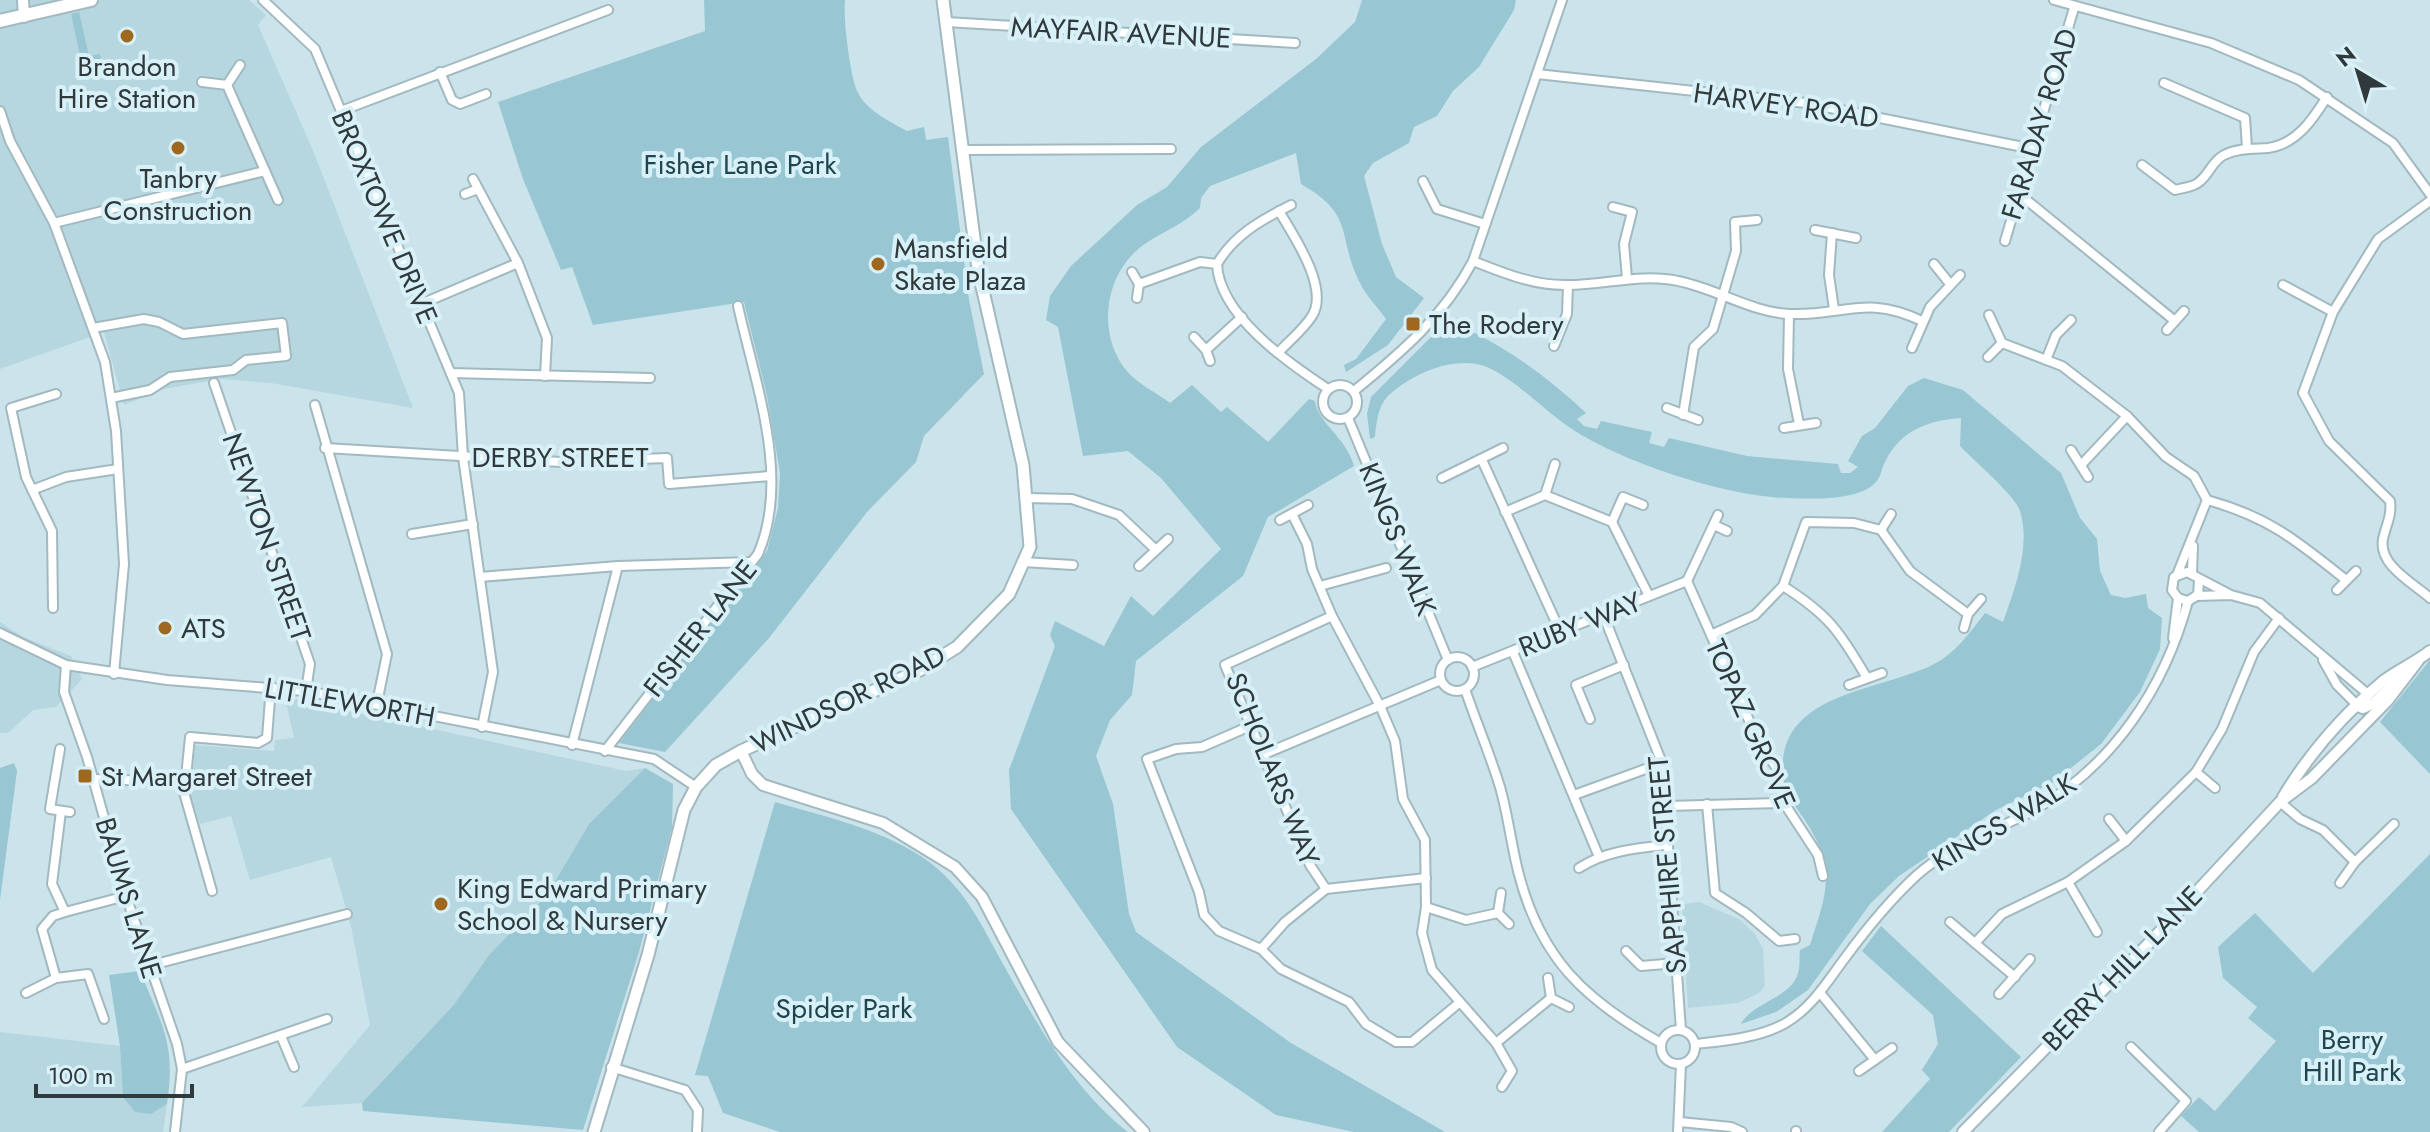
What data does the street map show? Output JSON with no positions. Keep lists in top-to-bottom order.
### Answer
{
  "streets": {
    "main road": ["WINDSOR ROAD"],
    "street": [
      "MAYFAIR AVENUE",
      "HARVEY ROAD",
      "FARADAY ROAD",
      "BROXTOWE DRIVE",
      "DERBY STREET",
      "NEWTON STREET",
      "KINGS WALK",
      "RUBY WAY",
      "FISHER LANE",
      "LITTLEWORTH",
      "TOPAZ GROVE",
      "SCHOLARS WAY",
      "SAPPHIRE STREET",
      "BAUMS LANE",
      "BERRY HILL LANE"
    ]
  },
  "crossings": [
    ["MAYFAIR AVENUE", "WINDSOR ROAD"],
    ["HARVEY ROAD", "FARADAY ROAD"],
    ["BROXTOWE DRIVE", "DERBY STREET"],
    ["BROXTOWE DRIVE", "LITTLEWORTH"],
    ["DERBY STREET", "FISHER LANE"],
    ["NEWTON STREET", "LITTLEWORTH"],
    ["KINGS WALK", "RUBY WAY"],
    ["KINGS WALK", "SAPPHIRE STREET"],
    ["RUBY WAY", "TOPAZ GROVE"],
    ["RUBY WAY", "SAPPHIRE STREET"],
    ["FISHER LANE", "LITTLEWORTH"],
    ["WINDSOR ROAD", "LITTLEWORTH"],
    ["LITTLEWORTH", "BAUMS LANE"]
  ],
  "parks": ["Fisher Lane Park", "Spider Park", "Berry Hill Park"],
  "places": {
    "other": [
      "Brandon Hire Station",
      "Tanbry Construction",
      "Mansfield Skate Plaza",
      "ATS",
      "King Edward Primary School & Nursery"
    ],
    "transit": ["The Rodery", "St Margaret Street"]
  },
  "scale_bar": "100 m",
  "north": "top left"
}
